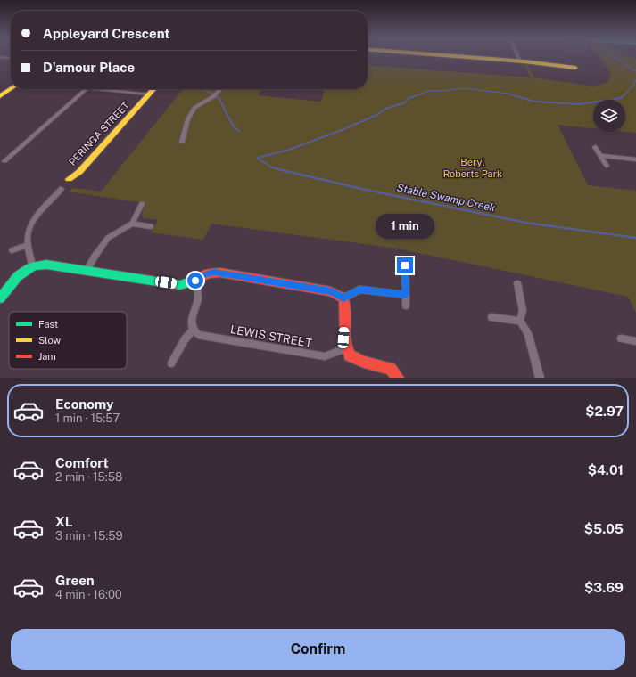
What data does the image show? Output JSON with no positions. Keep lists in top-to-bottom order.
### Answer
{
  "streets": {
    "street": ["PERINGA STREET", "LEWIS STREET"]
  },
  "water": ["Stable Swamp Creek"],
  "parks": ["Beryl Roberts Park"],
  "legend": ["Fast", "Slow", "Jam"],
  "page": {
    "banner": ["Appleyard Crescent", "D'amour Place"],
    "bubble": "1 min",
    "list": [
      {
        "name": "Economy",
        "note": "1 min · 15:57",
        "value": "$2.97"
      },
      {
        "name": "Comfort",
        "note": "2 min · 15:58",
        "value": "$4.01"
      },
      {
        "name": "XL",
        "note": "3 min · 15:59",
        "value": "$5.05"
      },
      {
        "name": "Green",
        "note": "4 min · 16:00",
        "value": "$3.69"
      }
    ],
    "buttons": "Confirm"
  }
}
